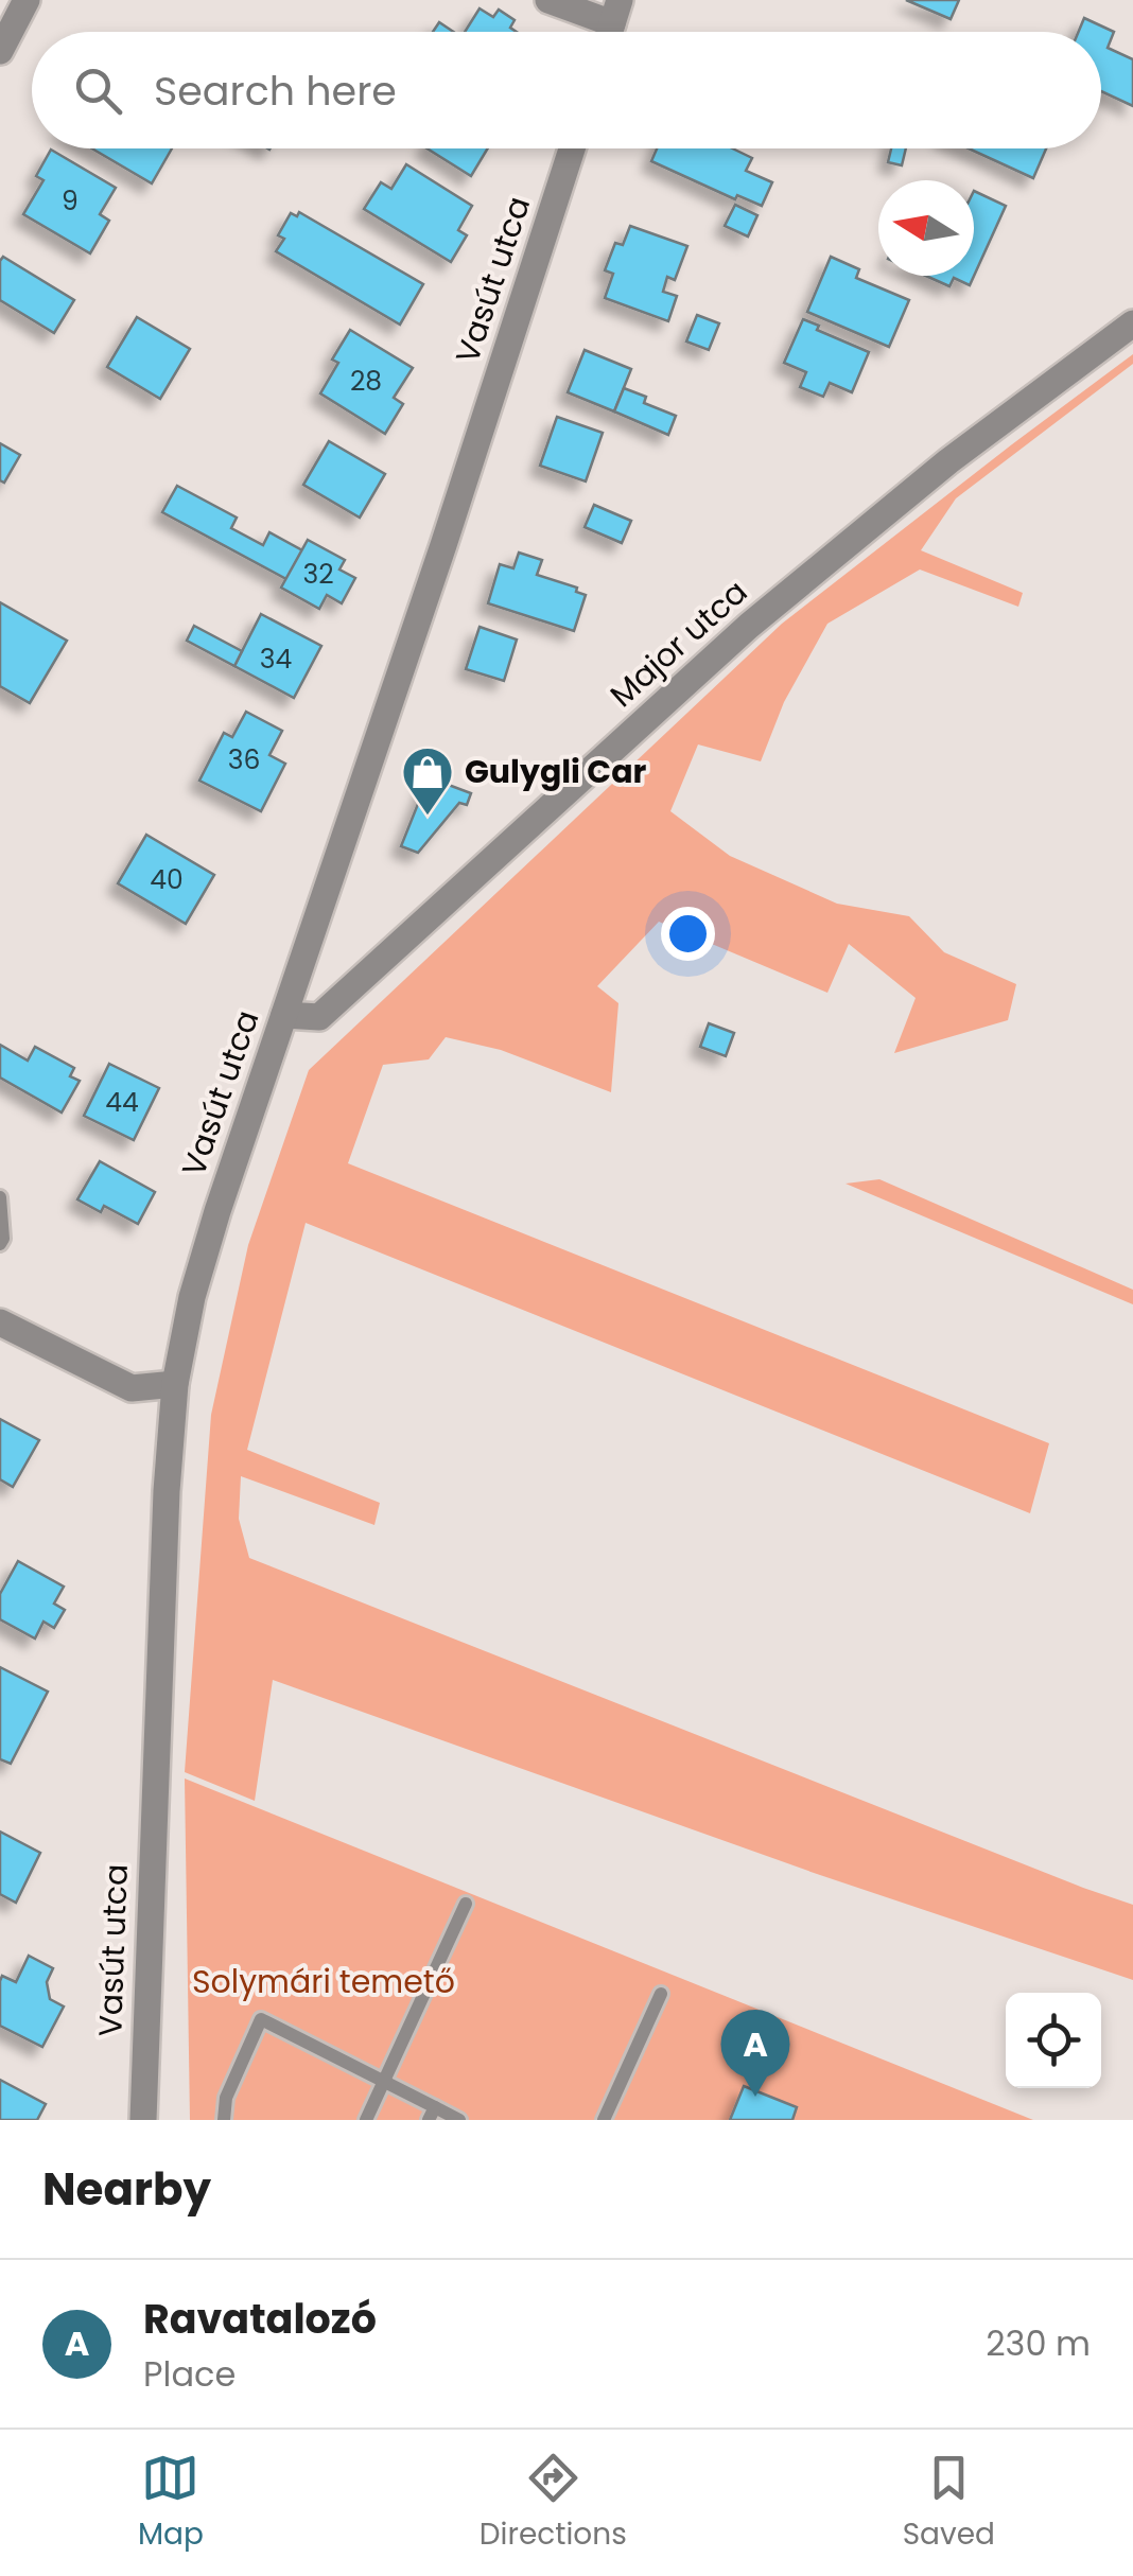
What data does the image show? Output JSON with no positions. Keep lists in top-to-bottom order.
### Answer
{
  "streets": {
    "street": ["Vasút utca", "Major utca"]
  },
  "crossings": [
    ["Vasút utca", "Major utca"]
  ],
  "parks": ["Solymári temető"],
  "places": {
    "shop": ["Gulygli Car"]
  },
  "house_numbers": [
    "9",
    "28",
    "32",
    "34",
    "36",
    "40",
    "44"
  ],
  "north": "left",
  "page": {
    "search": "Search here",
    "pins": "A",
    "heading": "Nearby",
    "list": [
      {
        "mark": "A",
        "name": "Ravatalozó",
        "note": "Place",
        "value": "230 m"
      }
    ],
    "nav": ["Map", "Directions", "Saved"]
  }
}
